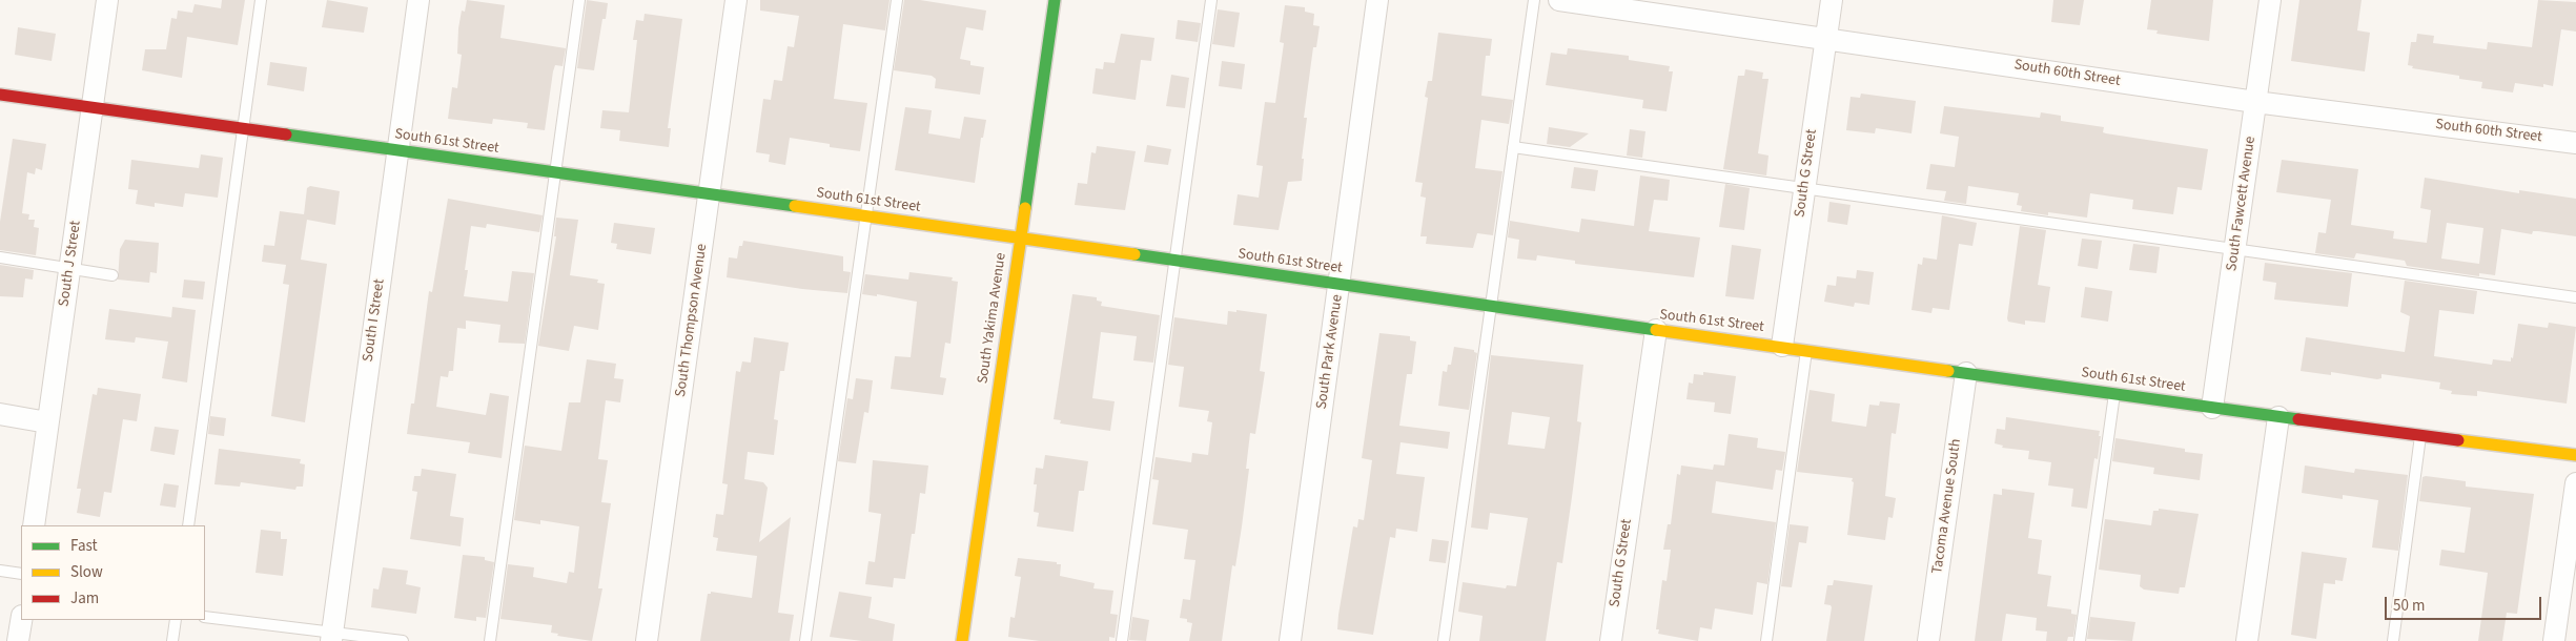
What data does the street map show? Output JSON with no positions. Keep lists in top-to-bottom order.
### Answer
{
  "streets": {
    "street": [
      "South 60th Street",
      "South 61st Street",
      "South G Street",
      "South Fawcett Avenue",
      "South J Street",
      "South Yakima Avenue",
      "South I Street",
      "South Thompson Avenue",
      "South Park Avenue",
      "Tacoma Avenue South"
    ]
  },
  "crossings": [
    ["South 60th Street", "South G Street"],
    ["South 60th Street", "South Fawcett Avenue"],
    ["South 61st Street", "South G Street"],
    ["South 61st Street", "South Fawcett Avenue"],
    ["South 61st Street", "South J Street"],
    ["South 61st Street", "South Yakima Avenue"],
    ["South 61st Street", "South I Street"],
    ["South 61st Street", "South Thompson Avenue"],
    ["South 61st Street", "South Park Avenue"],
    ["South 61st Street", "Tacoma Avenue South"]
  ],
  "legend": ["Fast", "Slow", "Jam"],
  "scale_bar": "50 m"
}
